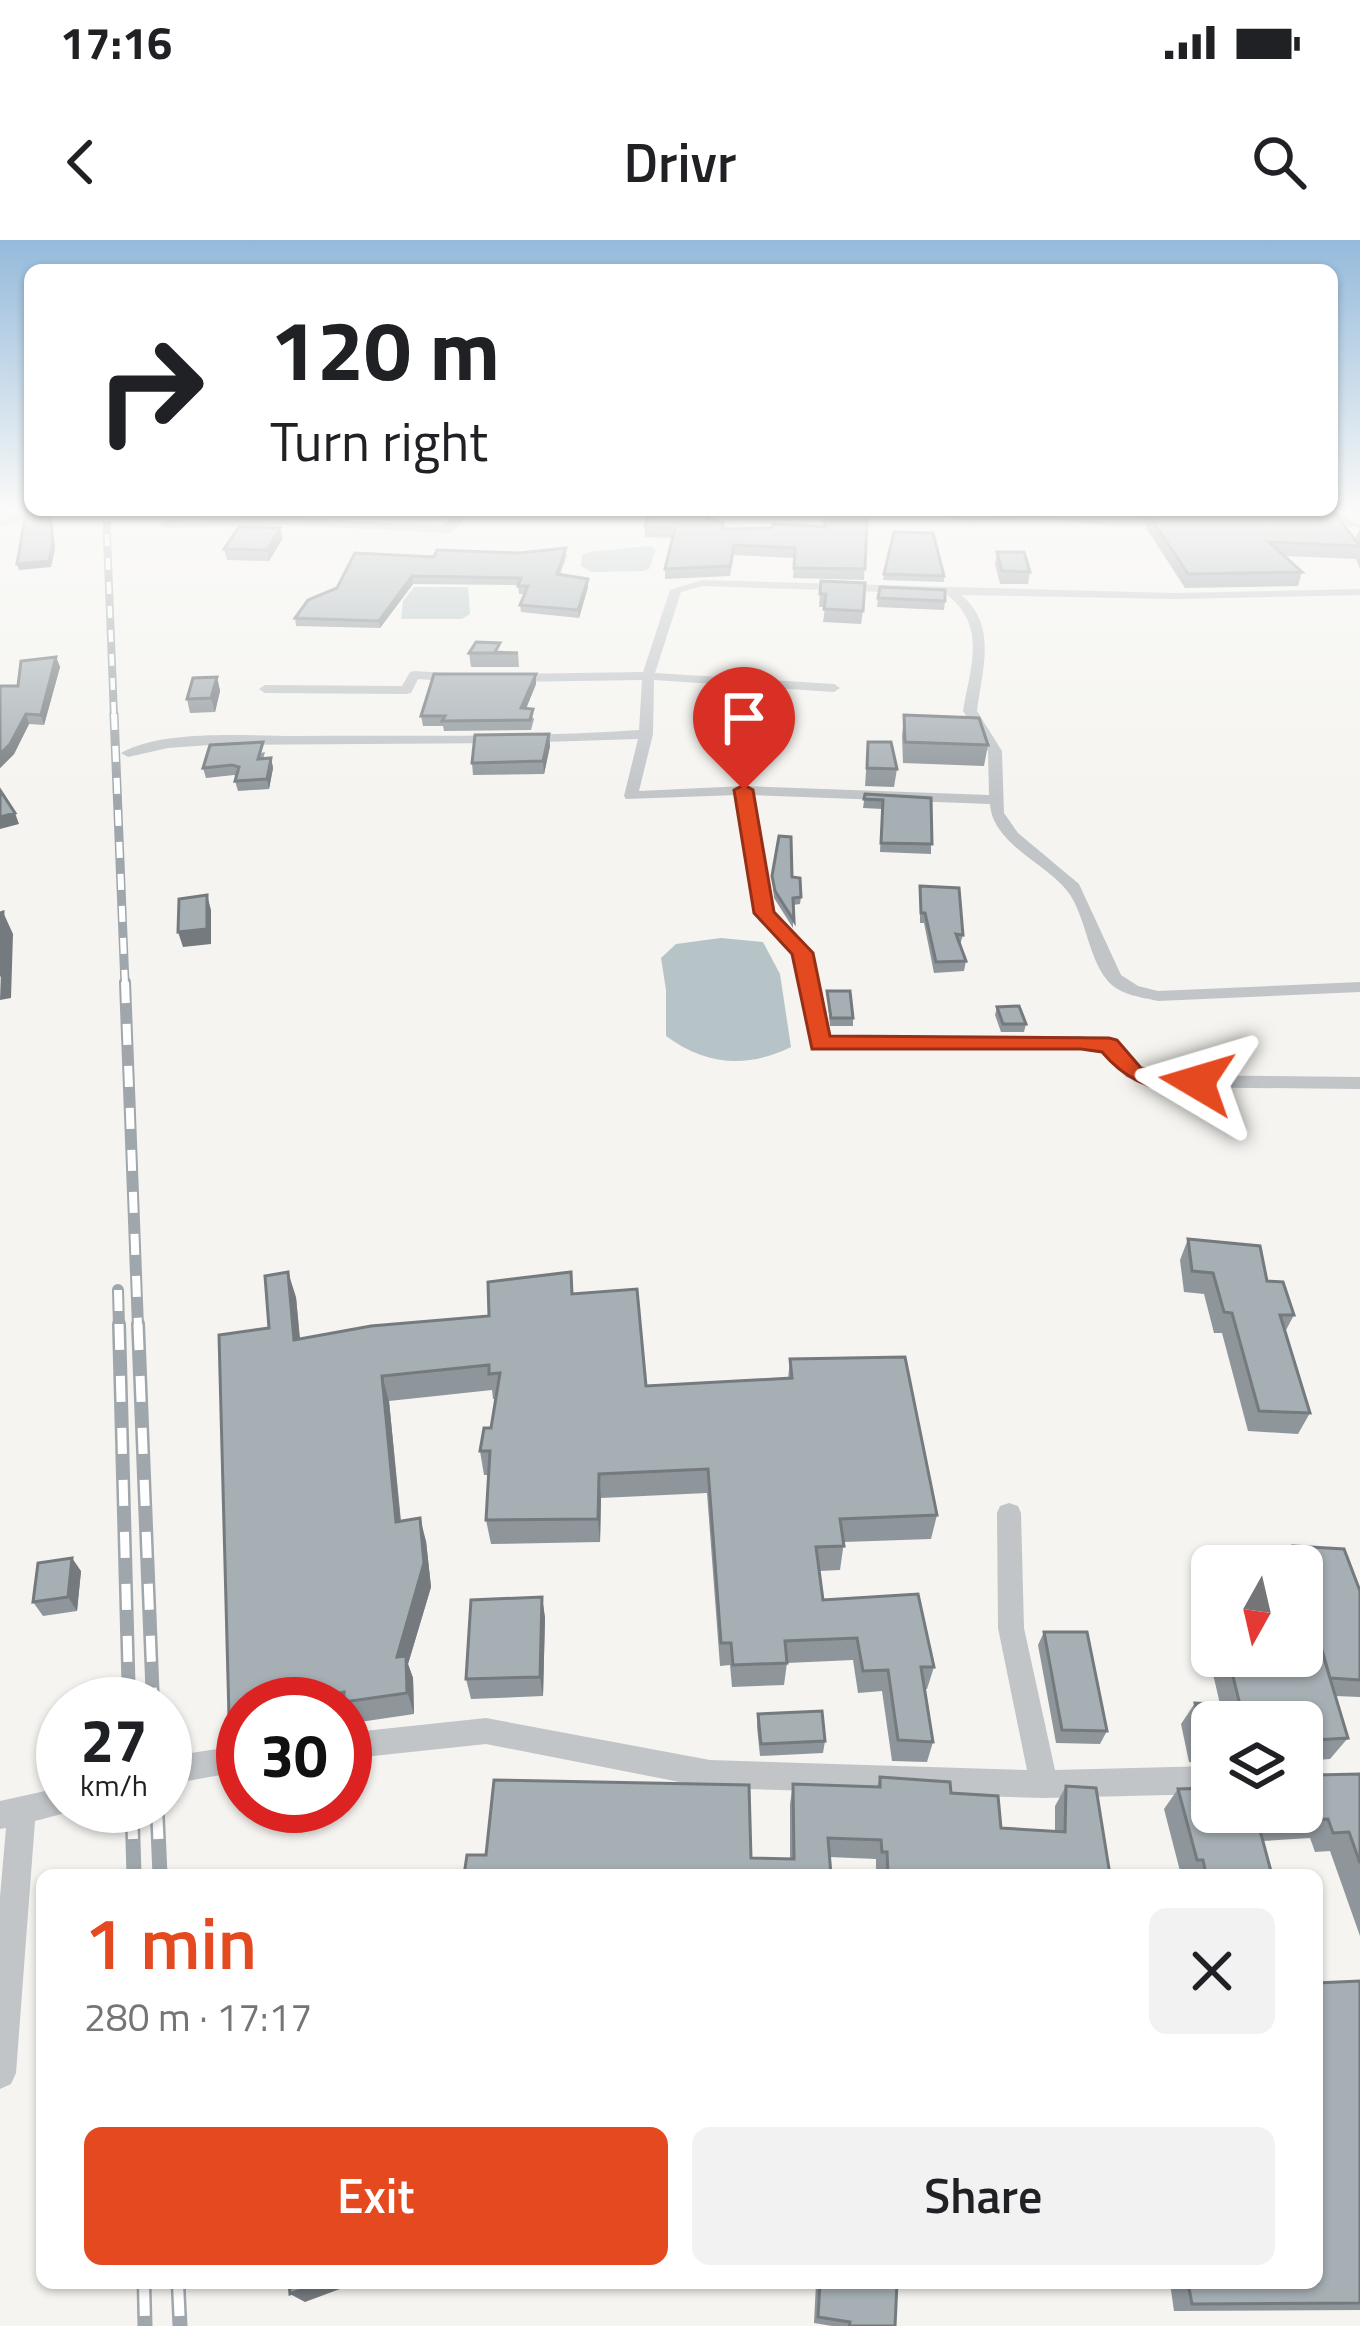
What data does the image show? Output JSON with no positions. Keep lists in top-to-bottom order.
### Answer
{
  "north": "bottom",
  "page": {
    "status": "17:16",
    "header": "Drivr",
    "turn": ["120 m", "Turn right"],
    "speed": "27 km/h",
    "limit": "30",
    "heading": ["1 min", "280 m · 17:17"],
    "buttons": ["Exit", "Share"]
  }
}
